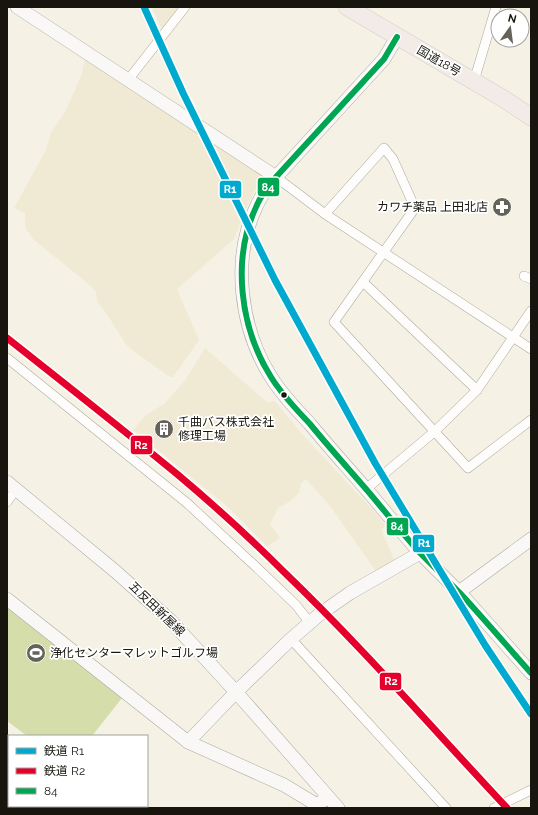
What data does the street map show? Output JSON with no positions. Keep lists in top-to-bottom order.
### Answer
{
  "streets": {
    "highway": ["国道18号"],
    "street": ["五反田新屋線"]
  },
  "places": {
    "pharmacy": ["カワチ薬品 上田北店"],
    "building": ["千曲バス株式会社 修理工場"],
    "sports": ["浄化センターマレットゴルフ場"]
  },
  "lines": ["rail line R1", "transit line 84", "rail line R2"],
  "legend": ["鉄道 R1", "鉄道 R2", "84"],
  "north": "top"
}
